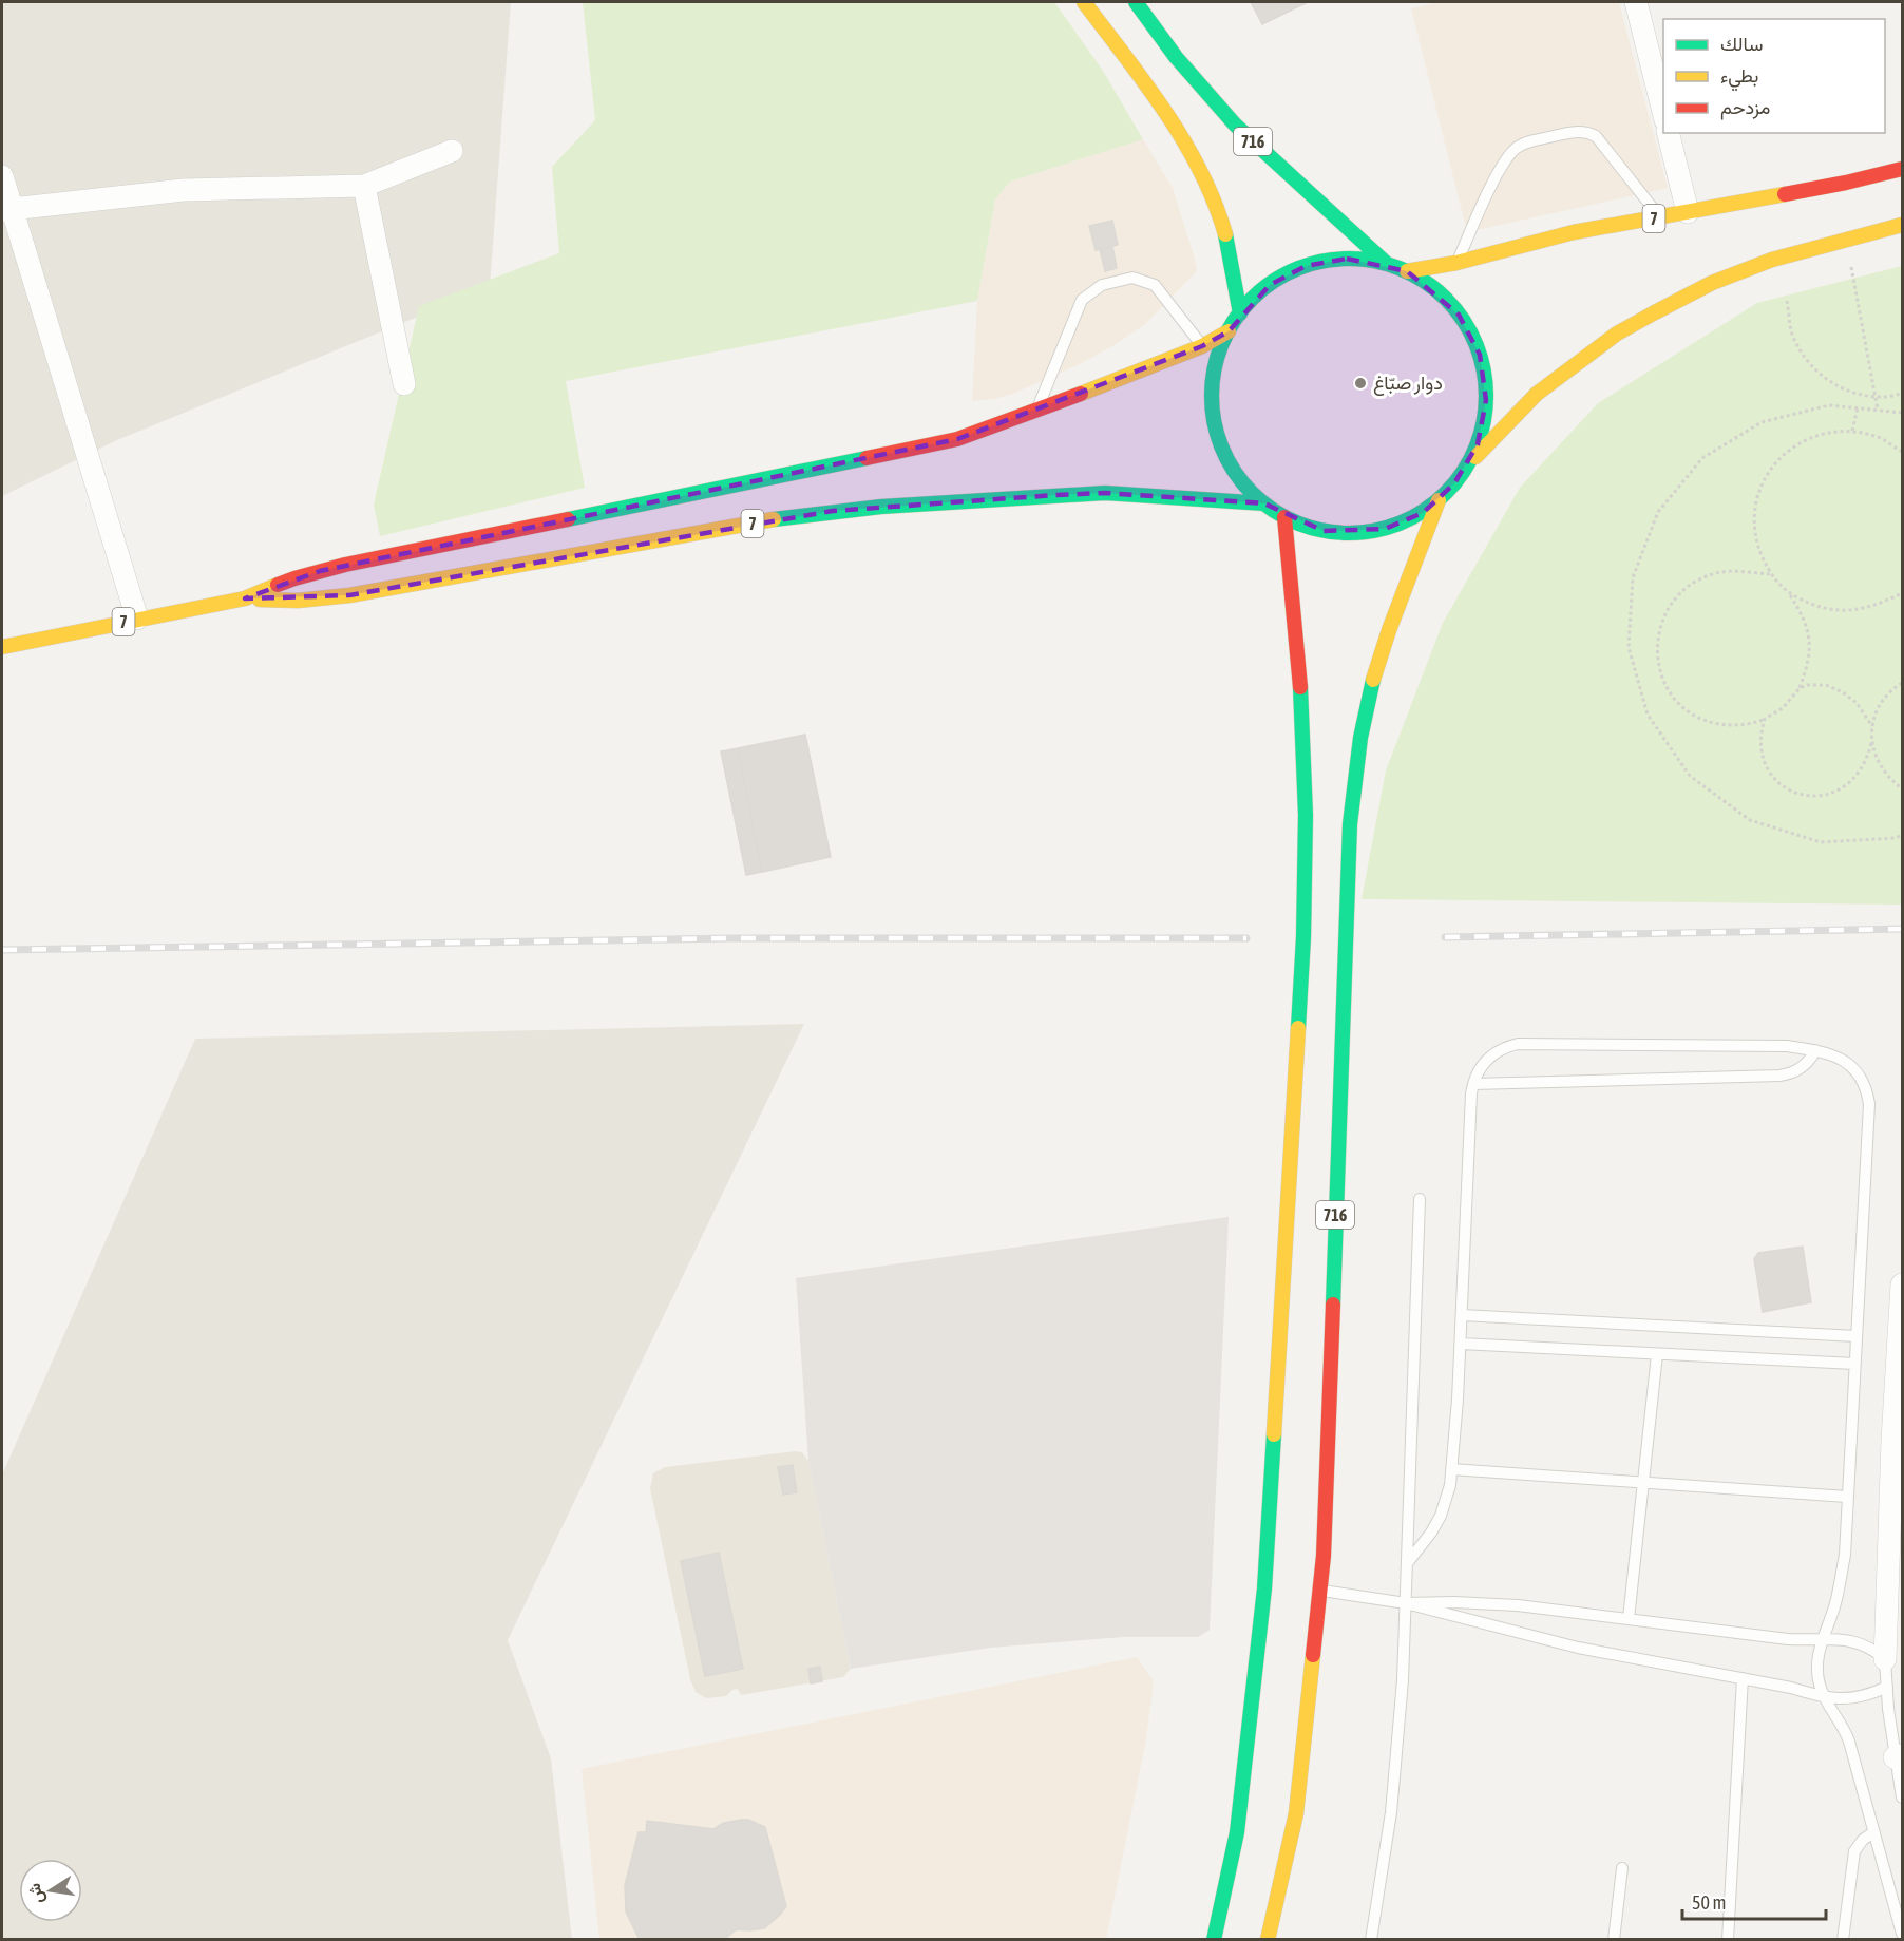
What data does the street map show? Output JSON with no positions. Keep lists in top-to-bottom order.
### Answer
{
  "streets": {
    "main road": ["716", "7"]
  },
  "crossings": [
    ["716", "7"]
  ],
  "places": ["دوار صبّاغ"],
  "legend": ["سالك", "بطيء", "مزدحم"],
  "scale_bar": "50 m",
  "north": "left"
}
